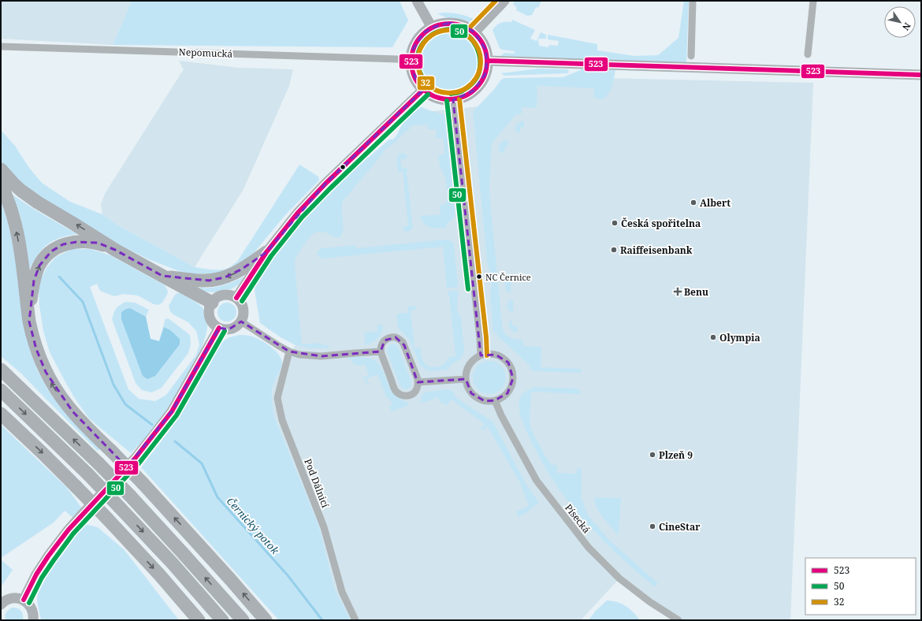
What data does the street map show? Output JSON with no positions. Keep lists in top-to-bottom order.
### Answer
{
  "streets": {
    "street": ["Nepomucká", "Pod Dálnicí", "Písecká"]
  },
  "water": ["Černický potok"],
  "places": {
    "other": [
      "Albert",
      "Česká spořitelna",
      "Raiffeisenbank",
      "NC Černice",
      "Olympia",
      "Plzeň 9",
      "CineStar"
    ],
    "health": ["Benu"]
  },
  "lines": ["transit line 32", "transit line 523", "transit line 50"],
  "legend": ["523", "50", "32"],
  "north": "bottom right"
}
